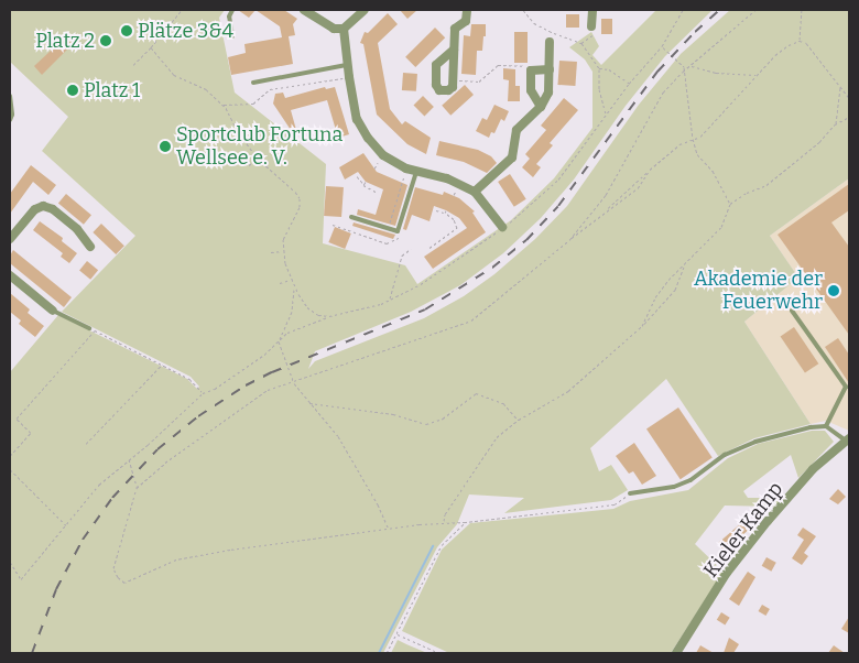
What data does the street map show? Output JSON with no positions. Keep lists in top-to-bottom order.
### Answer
{
  "streets": {
    "street": ["Kieler Kamp"]
  },
  "places": [
    "Plätze 3&4",
    "Platz 2",
    "Platz 1",
    "Sportclub Fortuna Wellsee e. V.",
    "Akademie der Feuerwehr"
  ]
}
